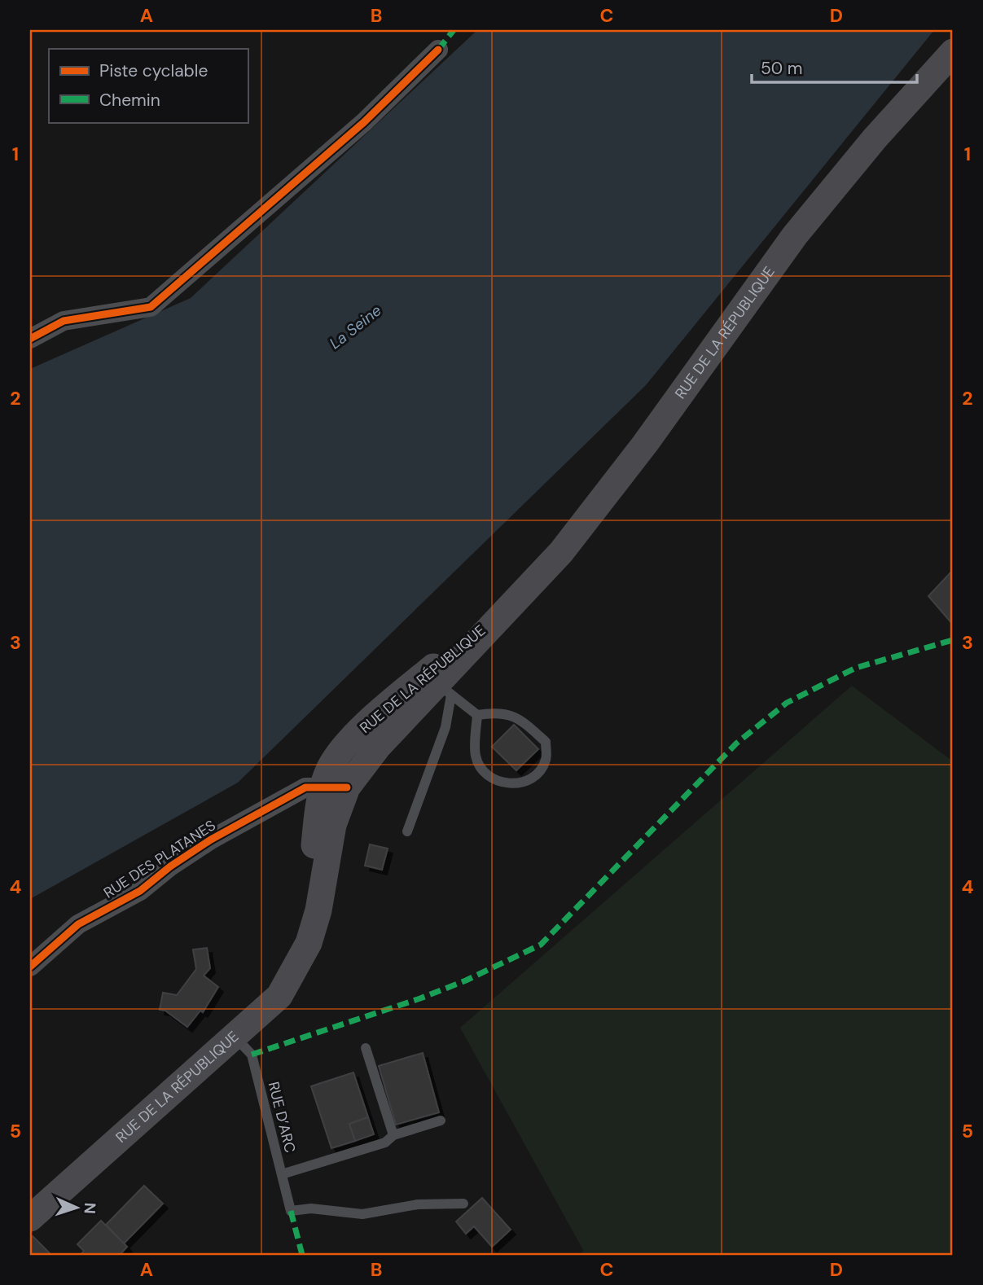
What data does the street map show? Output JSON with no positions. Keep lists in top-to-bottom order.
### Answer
{
  "streets": {
    "main road": ["RUE DE LA RÉPUBLIQUE"],
    "street": ["RUE DES PLATANES"],
    "lane": ["RUE D’ARC"]
  },
  "crossings": [
    ["RUE DE LA RÉPUBLIQUE", "RUE DES PLATANES"],
    ["RUE DE LA RÉPUBLIQUE", "RUE D’ARC"]
  ],
  "water": ["La Seine"],
  "legend": ["Piste cyclable", "Chemin"],
  "scale_bar": "50 m",
  "north": "right",
  "grid": {
    "columns": [
      "A",
      "B",
      "C",
      "D"
    ],
    "rows": [
      "1",
      "2",
      "3",
      "4",
      "5"
    ]
  }
}
